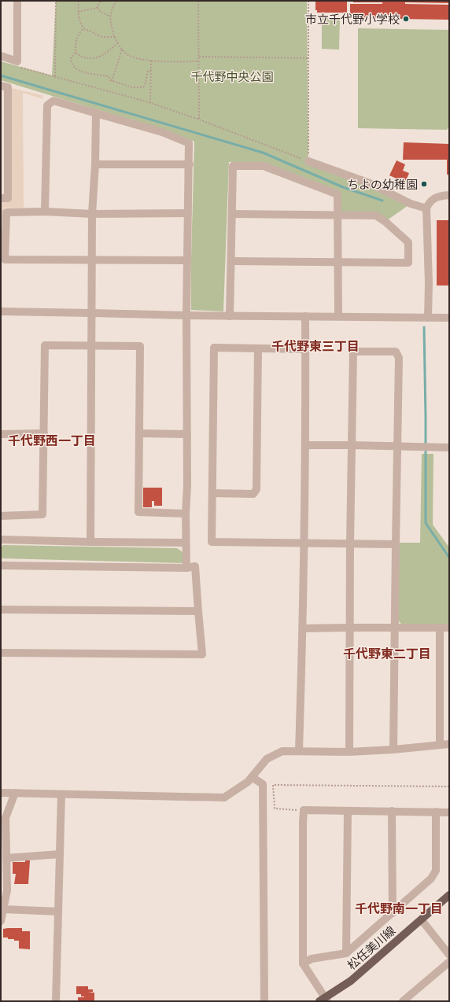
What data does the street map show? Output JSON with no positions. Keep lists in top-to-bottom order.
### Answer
{
  "streets": {
    "main road": ["松任美川線"]
  },
  "districts": [
    "千代野東三丁目",
    "千代野西一丁目",
    "千代野東二丁目",
    "千代野南一丁目"
  ],
  "parks": ["千代野中央公園"],
  "places": ["市立千代野小学校", "ちよの幼稚園"]
}
